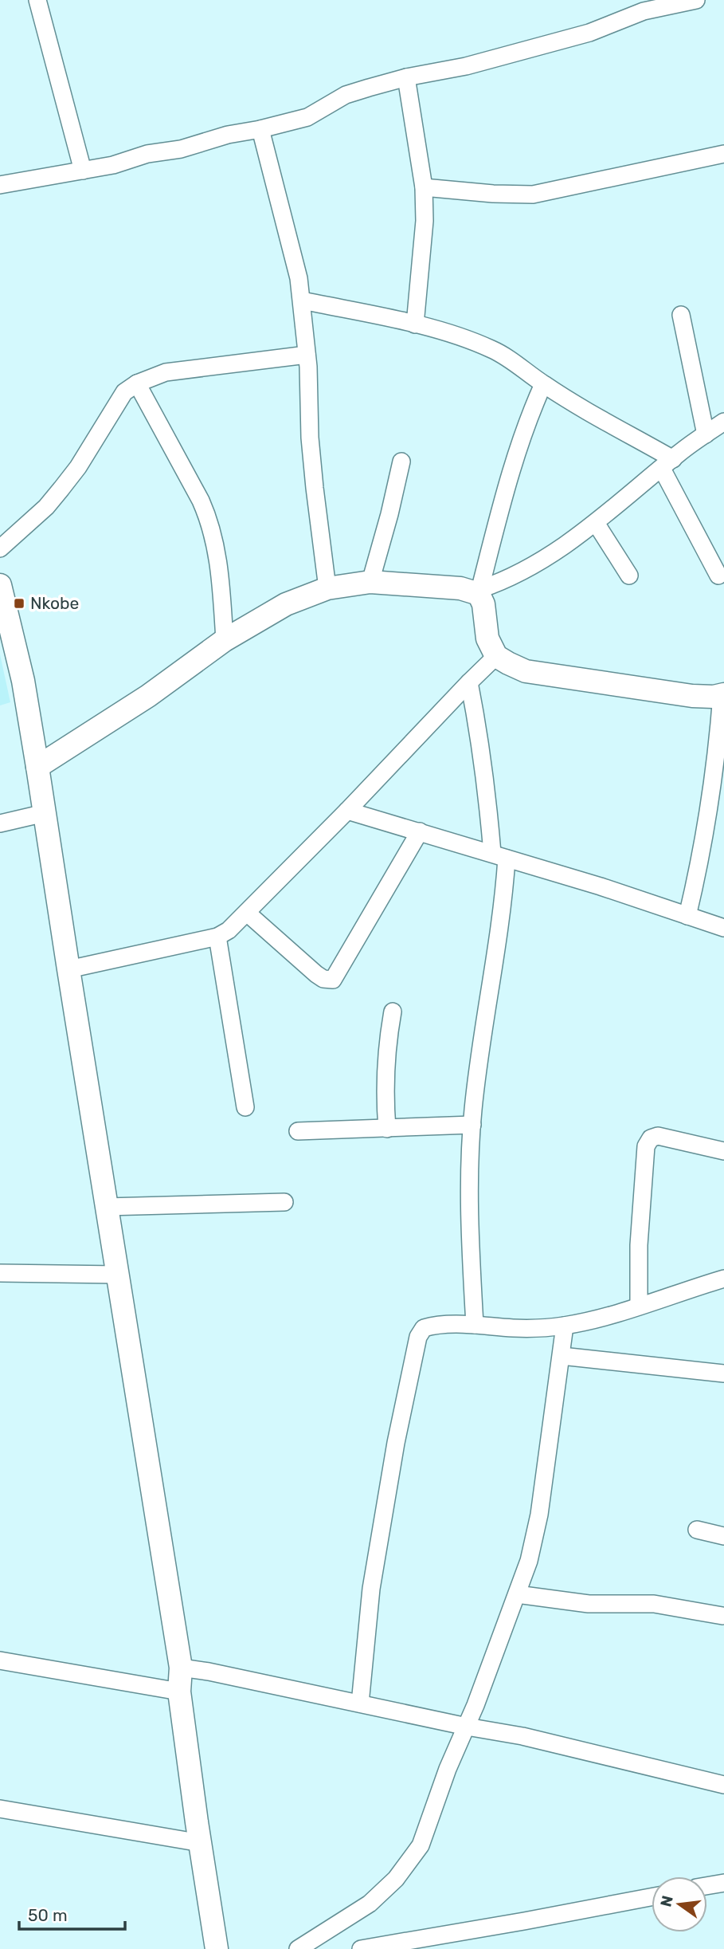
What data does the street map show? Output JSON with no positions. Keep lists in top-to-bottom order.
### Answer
{
  "places": {
    "transit": ["Nkobe"]
  },
  "scale_bar": "50 m",
  "north": "left"
}
